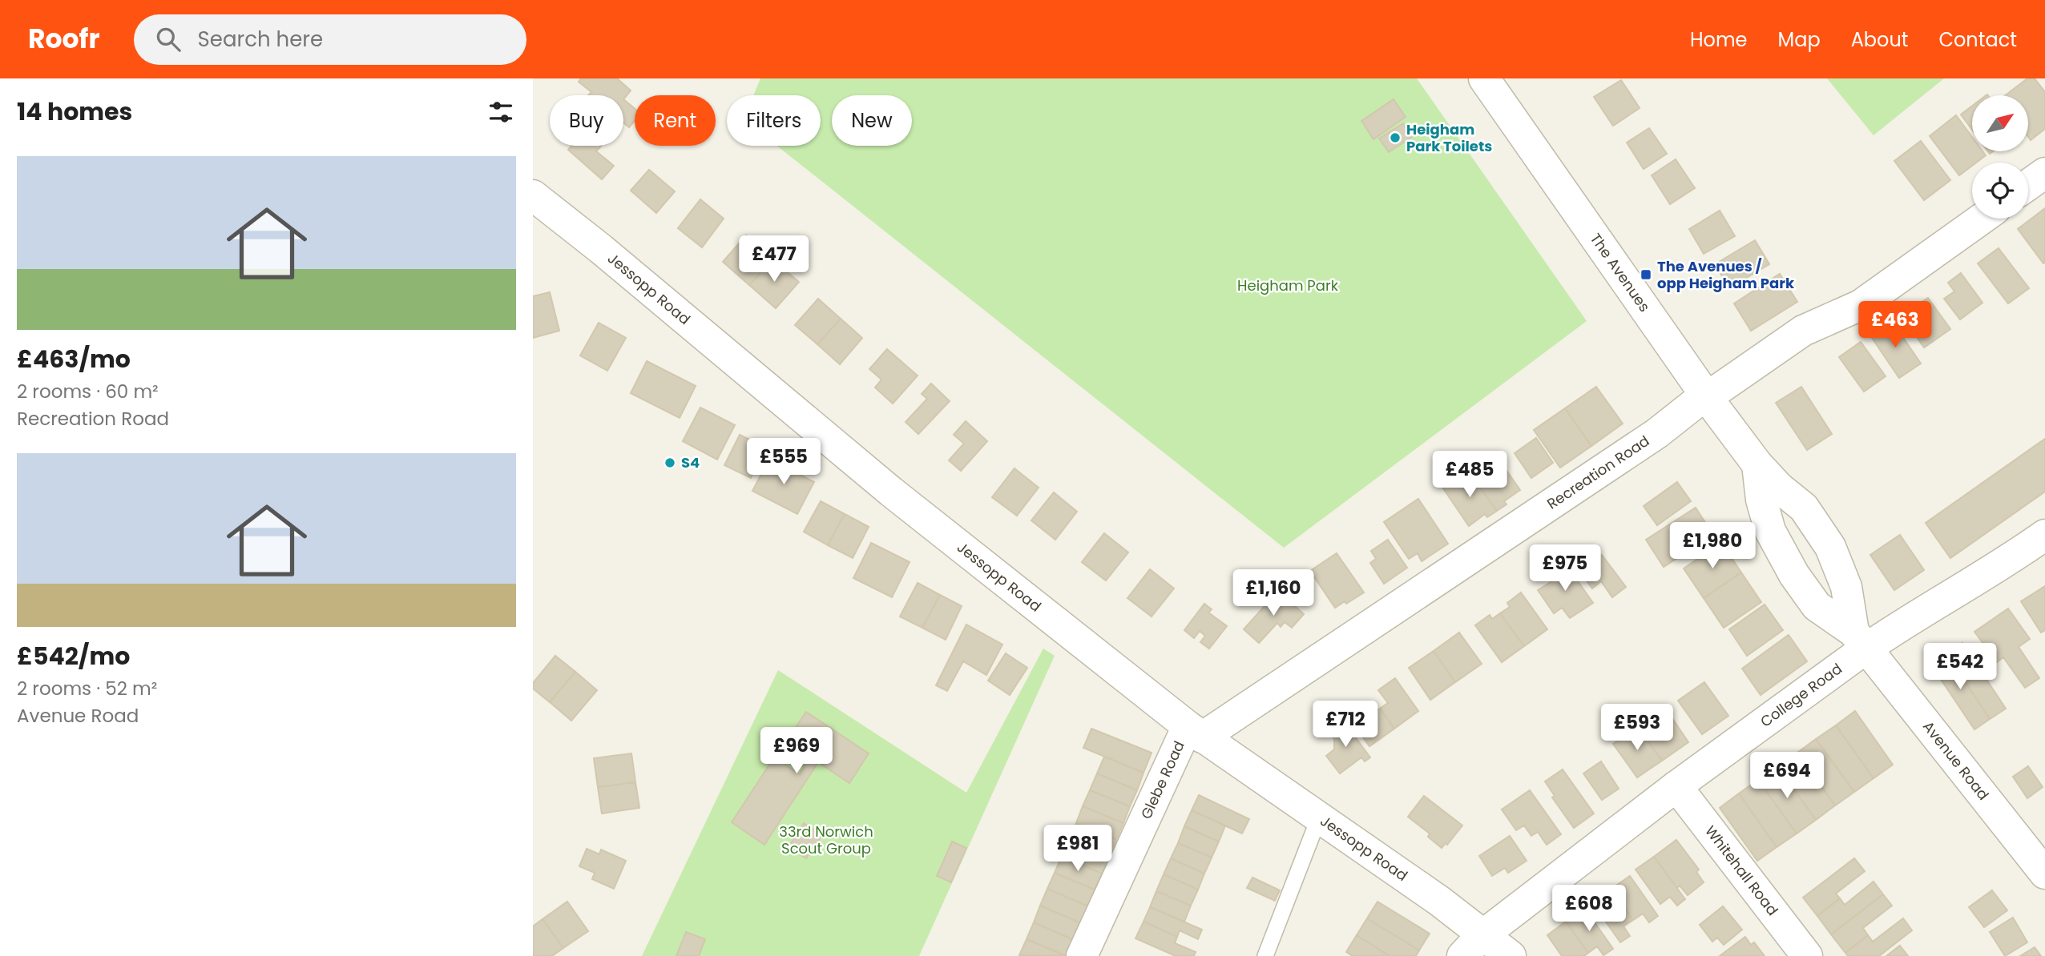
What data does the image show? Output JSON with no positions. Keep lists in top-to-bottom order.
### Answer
{
  "streets": {
    "street": [
      "The Avenues",
      "Jessopp Road",
      "Recreation Road",
      "College Road",
      "Avenue Road",
      "Glebe Road",
      "Whitehall Road"
    ]
  },
  "crossings": [
    ["The Avenues", "Recreation Road"],
    ["The Avenues", "College Road"],
    ["The Avenues", "Avenue Road"],
    ["Jessopp Road", "Recreation Road"],
    ["Jessopp Road", "College Road"],
    ["Jessopp Road", "Glebe Road"],
    ["Recreation Road", "Glebe Road"],
    ["College Road", "Avenue Road"],
    ["College Road", "Whitehall Road"]
  ],
  "parks": ["Heigham Park", "33rd Norwich Scout Group"],
  "places": {
    "other": ["Heigham Park Toilets", "S4"],
    "transit": ["The Avenues / opp Heigham Park"]
  },
  "north": "top right",
  "page": {
    "header": "Roofr",
    "search": "Search here",
    "nav": [
      "Home",
      "Map",
      "About",
      "Contact"
    ],
    "heading": "14 homes",
    "chip": [
      "Buy",
      "Rent",
      "Filters",
      "New"
    ],
    "list": [
      {
        "name": "£463/mo",
        "note": "2 rooms · 60 m² · Recreation Road"
      },
      {
        "name": "£542/mo",
        "note": "2 rooms · 52 m² · Avenue Road"
      }
    ],
    "price": [
      "£477",
      "£463",
      "£555",
      "£485",
      "£1,980",
      "£975",
      "£1,160",
      "£542",
      "£712",
      "£593",
      "£969",
      "£694",
      "£981",
      "£608"
    ]
  }
}
